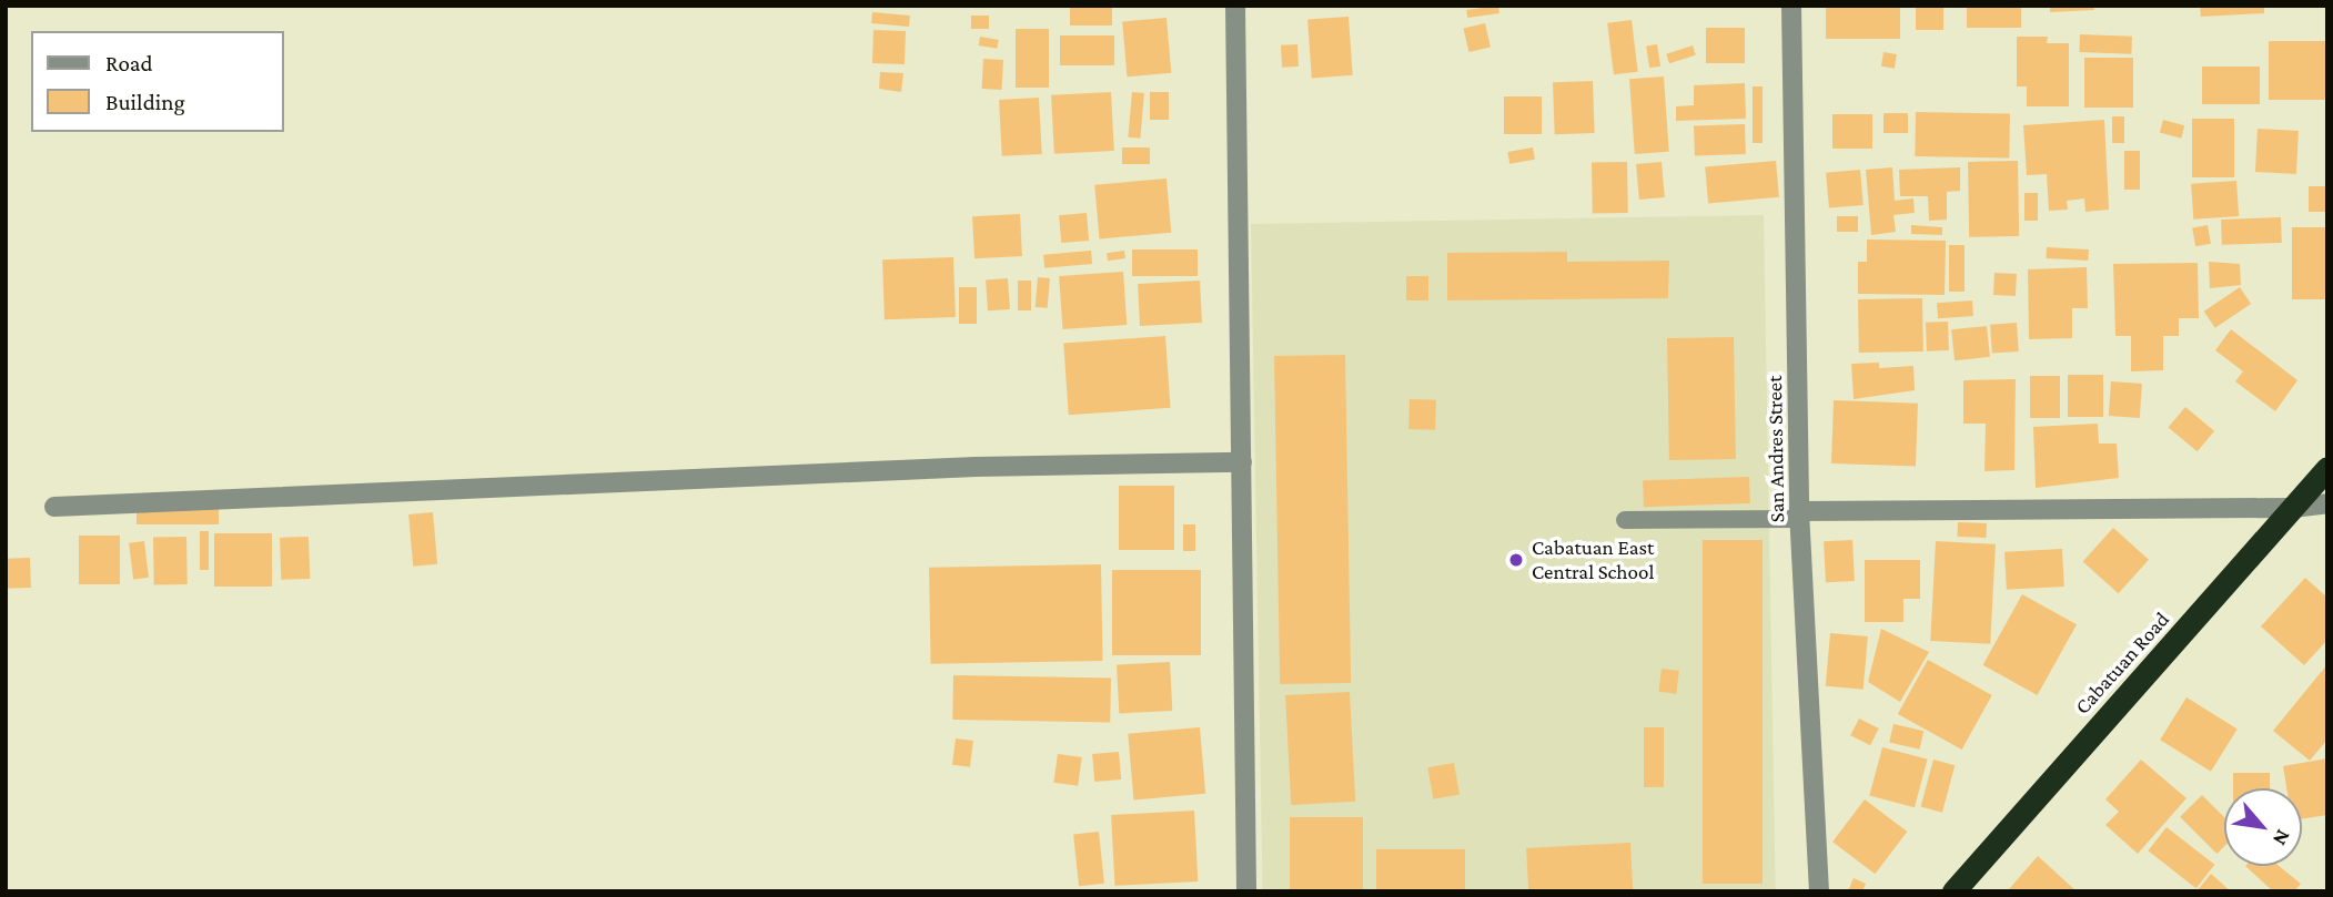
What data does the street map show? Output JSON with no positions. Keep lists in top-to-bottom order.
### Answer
{
  "streets": {
    "highway": ["Cabatuan Road"],
    "street": ["San Andres Street"]
  },
  "places": ["Cabatuan East Central School"],
  "legend": ["Road", "Building"],
  "north": "bottom right"
}
